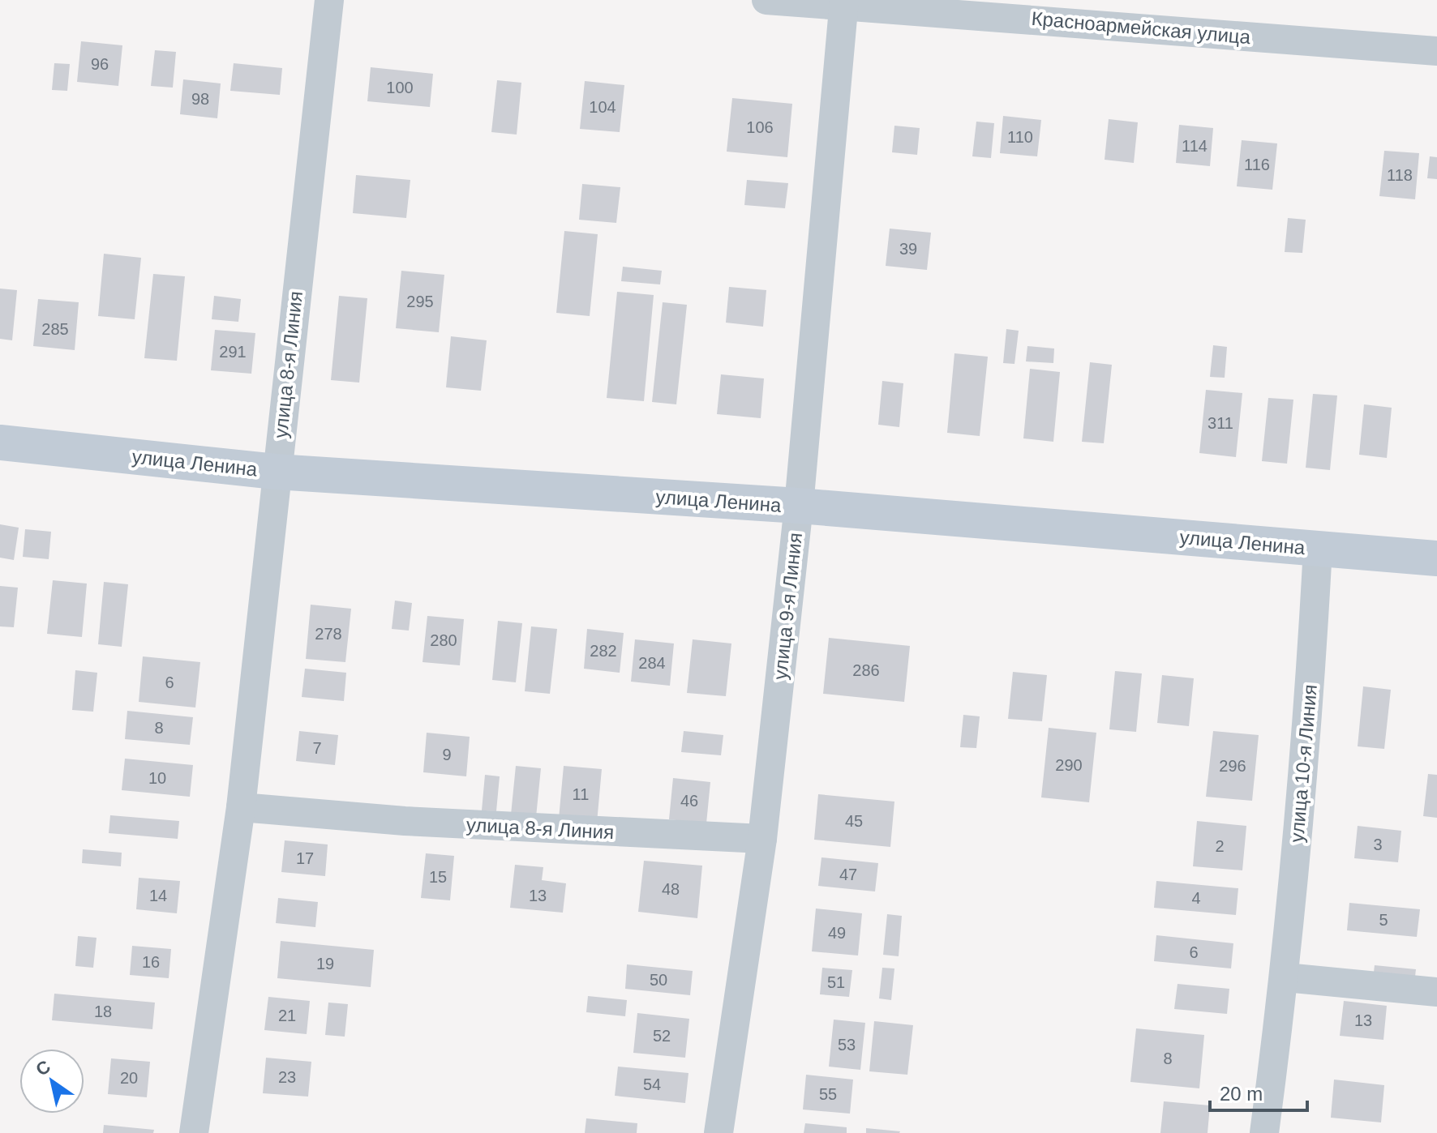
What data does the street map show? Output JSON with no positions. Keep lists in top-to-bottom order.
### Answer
{
  "streets": {
    "main road": ["улица Ленина"],
    "street": [
      "Красноармейская улица",
      "улица 8-я Линия",
      "улица 9-я Линия",
      "улица 10-я Линия"
    ]
  },
  "crossings": [
    ["Красноармейская улица", "улица 9-я Линия"],
    ["улица 8-я Линия", "улица Ленина"],
    ["улица 8-я Линия", "улица 9-я Линия"],
    ["улица Ленина", "улица 9-я Линия"],
    ["улица Ленина", "улица 10-я Линия"]
  ],
  "house_numbers": [
    "96",
    "100",
    "98",
    "104",
    "106",
    "110",
    "114",
    "116",
    "118",
    "39",
    "295",
    "285",
    "291",
    "311",
    "278",
    "280",
    "282",
    "284",
    "286",
    "6",
    "8",
    "7",
    "9",
    "290",
    "296",
    "10",
    "11",
    "46",
    "45",
    "3",
    "2",
    "17",
    "47",
    "15",
    "48",
    "14",
    "13",
    "4",
    "5",
    "49",
    "6",
    "16",
    "19",
    "50",
    "51",
    "18",
    "21",
    "13",
    "52",
    "53",
    "8",
    "23",
    "20",
    "54",
    "55"
  ],
  "scale_bar": "20 m",
  "north": "top left"
}
